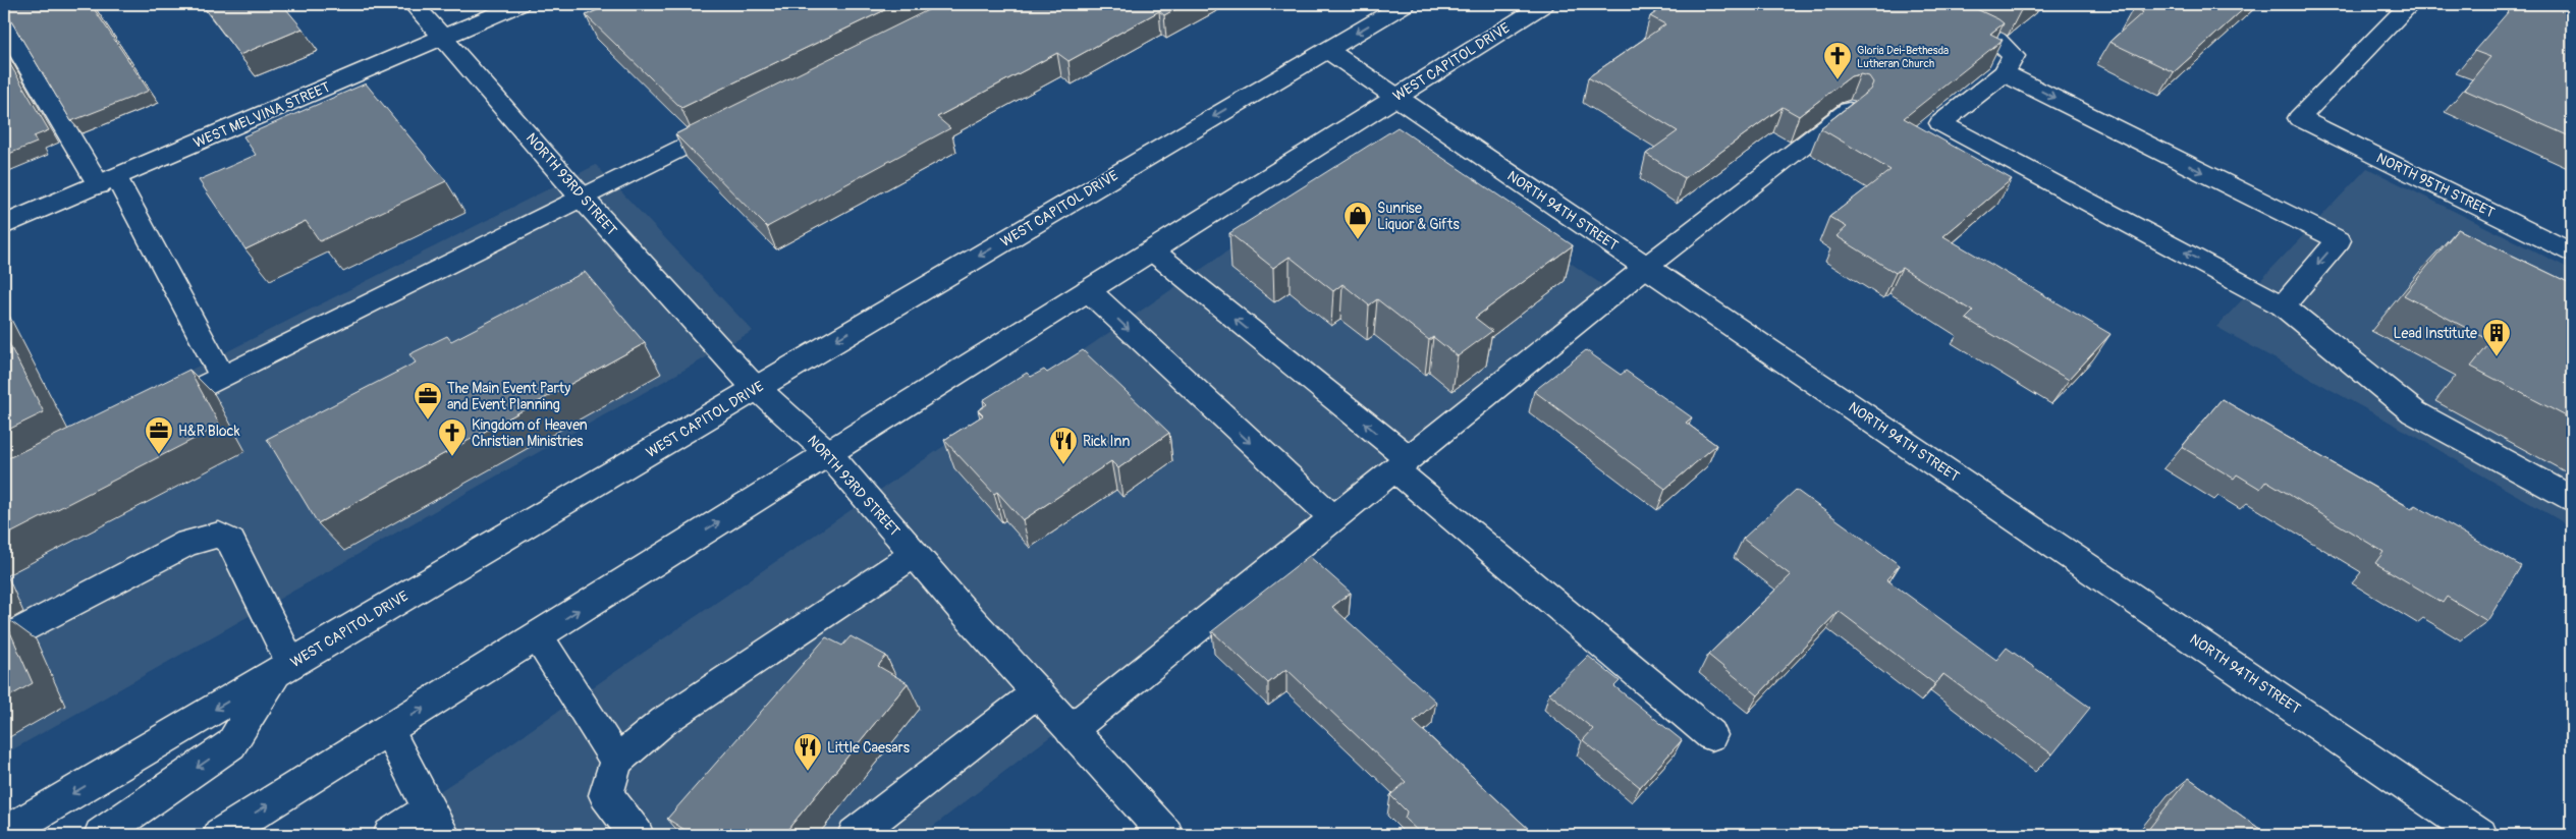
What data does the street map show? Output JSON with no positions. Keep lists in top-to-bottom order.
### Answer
{
  "streets": {
    "street": [
      "WEST CAPITOL DRIVE",
      "WEST MELVINA STREET",
      "NORTH 93RD STREET",
      "NORTH 95TH STREET",
      "NORTH 94TH STREET"
    ]
  },
  "crossings": [
    ["WEST CAPITOL DRIVE", "NORTH 93RD STREET"],
    ["WEST CAPITOL DRIVE", "NORTH 94TH STREET"],
    ["WEST MELVINA STREET", "NORTH 93RD STREET"]
  ],
  "places": {
    "church": ["Gloria Dei-Bethesda Lutheran Church", "Kingdom of Heaven Christian Ministries"],
    "shop": ["Sunrise Liquor & Gifts"],
    "building": ["Lead Institute"],
    "office": ["The Main Event Party and Event Planning", "H&R Block"],
    "restaurant": ["Rick Inn", "Little Caesars"]
  }
}
